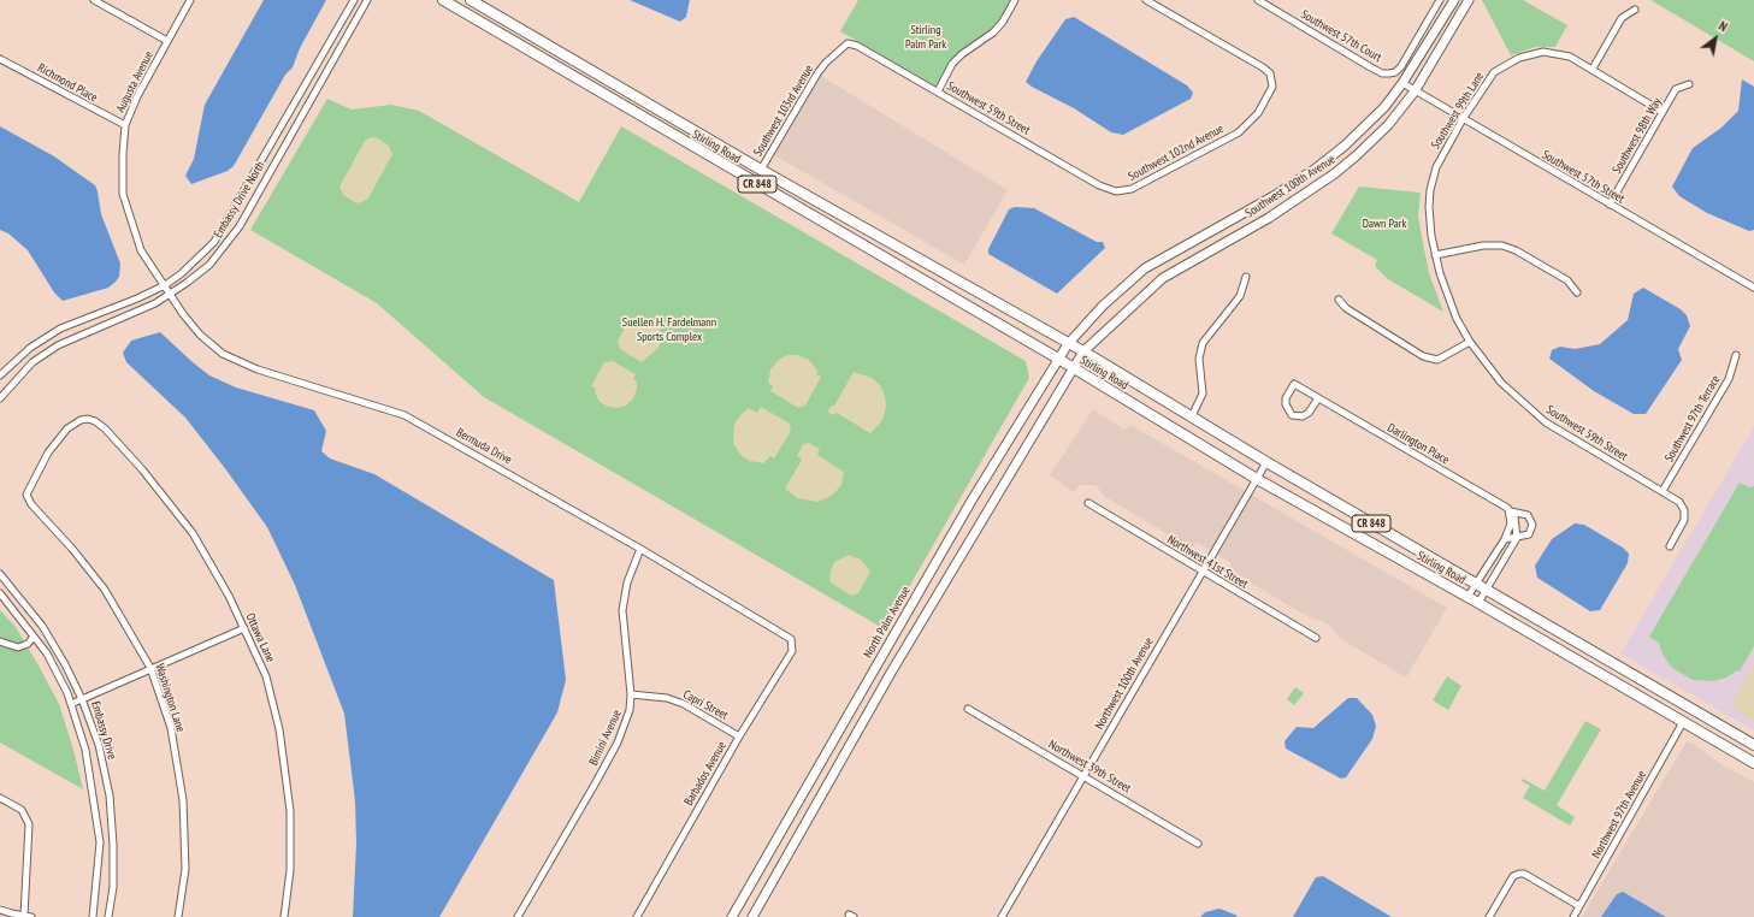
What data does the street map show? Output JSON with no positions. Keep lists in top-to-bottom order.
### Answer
{
  "streets": {
    "main road": [
      "Stirling Road",
      "CR 848",
      "Southwest 100th Avenue",
      "North Palm Avenue"
    ],
    "street": [
      "Southwest 57th Court",
      "Augusta Avenue",
      "Richmond Place",
      "Southwest 59th Street",
      "Southwest 103rd Avenue",
      "Southwest 99th Lane",
      "Southwest 98th Way",
      "Southwest 102nd Avenue",
      "Southwest 57th Street",
      "Embassy Drive North",
      "Southwest 97th Terrace",
      "Darlington Place",
      "Bermuda Drive",
      "Northwest 41st Street",
      "Ottawa Lane",
      "Northwest 100th Avenue",
      "Washington Lane",
      "Capri Street",
      "Embassy Drive",
      "Bimini Avenue",
      "Northwest 39th Street",
      "Barbados Avenue",
      "Northwest 97th Avenue"
    ]
  },
  "crossings": [
    ["Augusta Avenue", "Richmond Place"],
    ["Augusta Avenue", "Embassy Drive North"],
    ["Augusta Avenue", "Bermuda Drive"],
    ["Southwest 59th Street", "Southwest 103rd Avenue"],
    ["Southwest 59th Street", "Southwest 99th Lane"],
    ["Southwest 59th Street", "Southwest 102nd Avenue"],
    ["Southwest 59th Street", "Southwest 97th Terrace"],
    ["Southwest 103rd Avenue", "Stirling Road"],
    ["Southwest 99th Lane", "Southwest 57th Street"],
    ["Southwest 98th Way", "Southwest 57th Street"],
    ["Stirling Road", "Southwest 100th Avenue"],
    ["Stirling Road", "North Palm Avenue"],
    ["Stirling Road", "Northwest 100th Avenue"],
    ["Stirling Road", "Northwest 97th Avenue"],
    ["Southwest 57th Street", "Southwest 100th Avenue"],
    ["Southwest 100th Avenue", "North Palm Avenue"],
    ["Embassy Drive North", "Bermuda Drive"],
    ["Bermuda Drive", "Bimini Avenue"],
    ["Bermuda Drive", "Barbados Avenue"],
    ["Northwest 41st Street", "Northwest 100th Avenue"],
    ["Ottawa Lane", "Washington Lane"],
    ["Northwest 100th Avenue", "Northwest 39th Street"],
    ["Capri Street", "Bimini Avenue"],
    ["Capri Street", "Barbados Avenue"]
  ],
  "parks": ["Stirling Palm Park", "Dawn Park", "Suellen H. Fardelmann Sports Complex"],
  "north": "top right"
}
